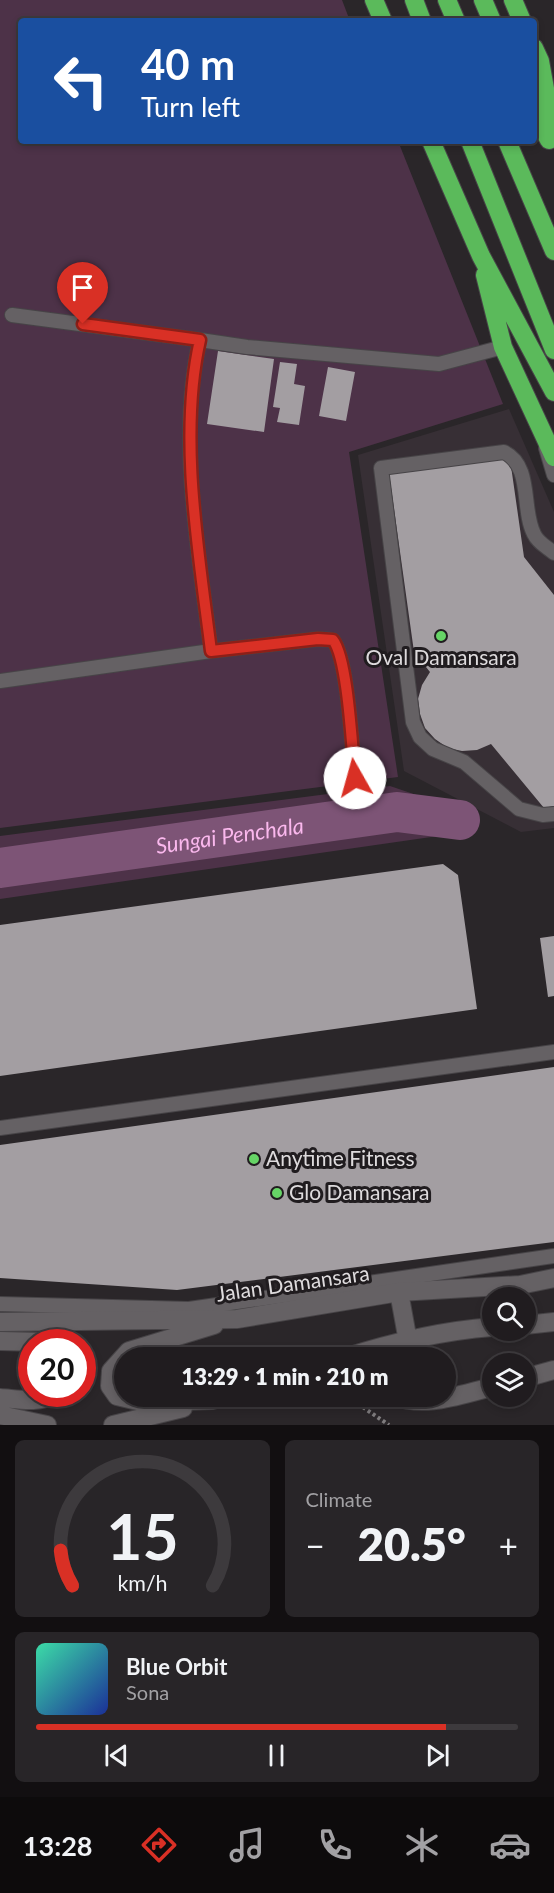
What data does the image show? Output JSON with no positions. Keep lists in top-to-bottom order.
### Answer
{
  "streets": {
    "main road": ["Jalan Damansara"]
  },
  "water": ["Sungai Penchala"],
  "places": ["Oval Damansara", "Anytime Fitness", "Glo Damansara"],
  "page": {
    "turn": ["40 m", "Turn left"],
    "limit": "20",
    "trip": "13:29 · 1 min · 210 m",
    "tile": "Climate",
    "heat": ["−", "20.5°", "+"],
    "song": ["Blue Orbit", "Sona"],
    "tabs": "13:28",
    "gauge": ["15", "km/h"]
  }
}
